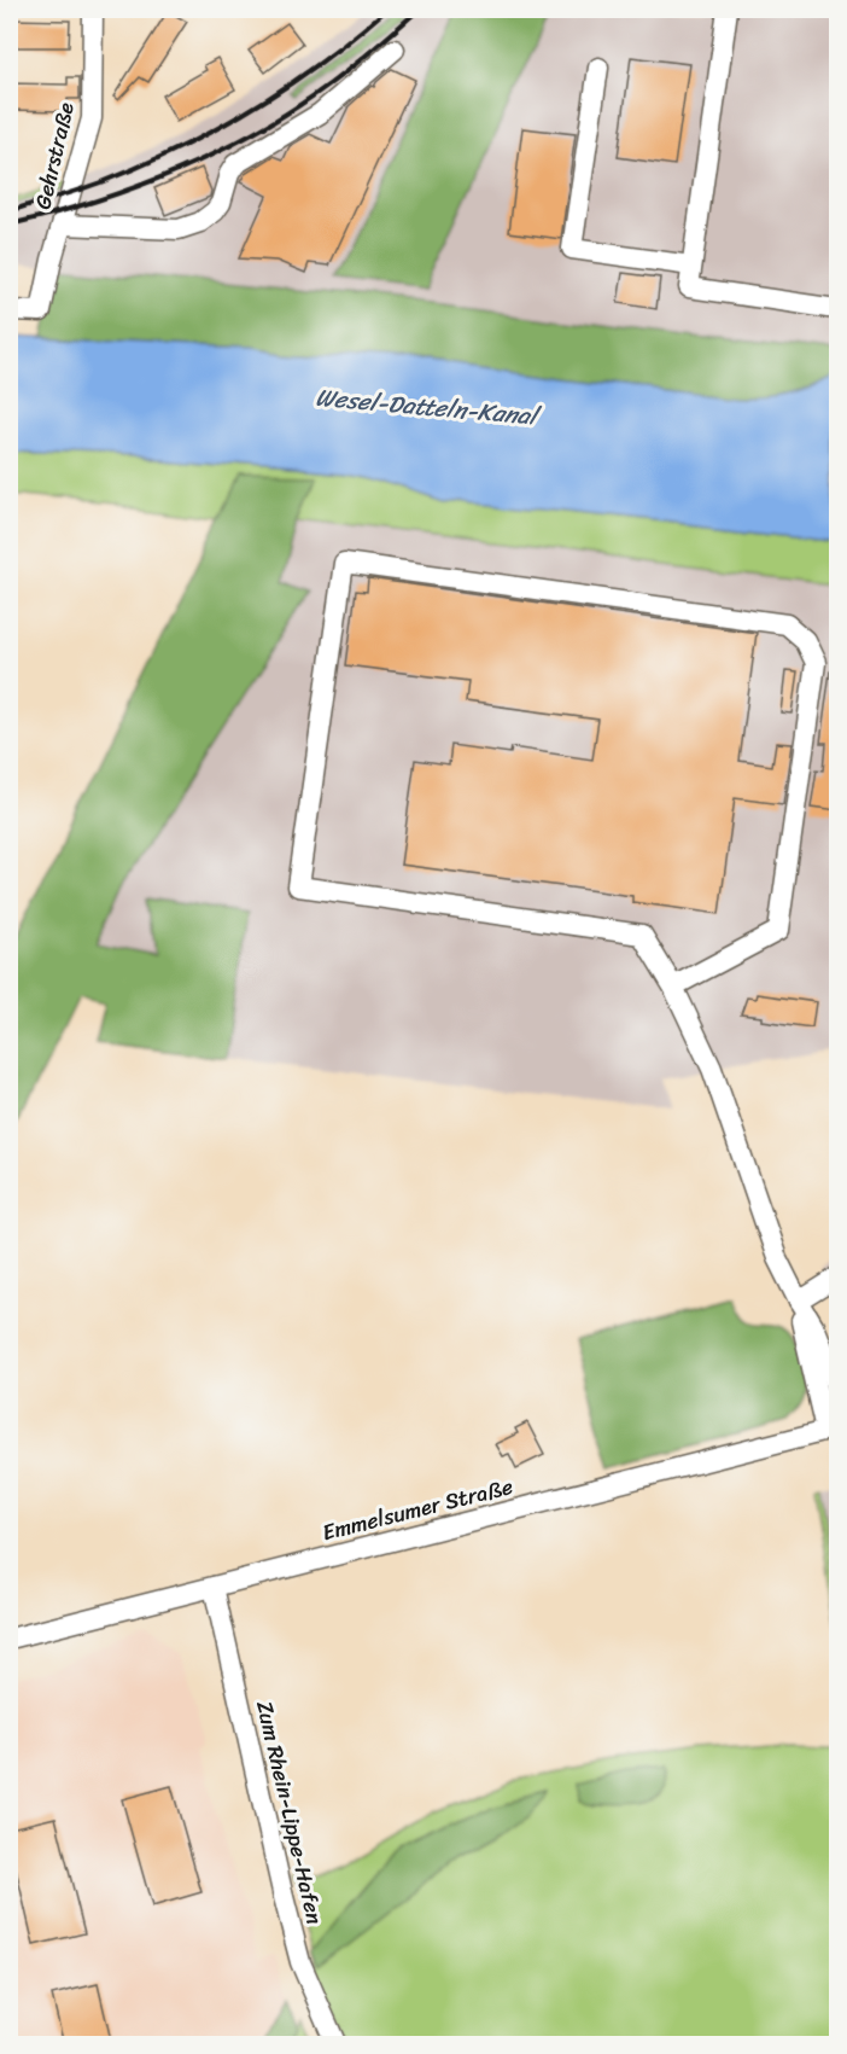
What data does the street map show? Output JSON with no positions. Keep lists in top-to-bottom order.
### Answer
{
  "streets": {
    "street": ["Gehrstraße", "Emmelsumer Straße", "Zum Rhein-Lippe-Hafen"]
  },
  "crossings": [
    ["Emmelsumer Straße", "Zum Rhein-Lippe-Hafen"]
  ],
  "water": ["Wesel-Datteln-Kanal"]
}
